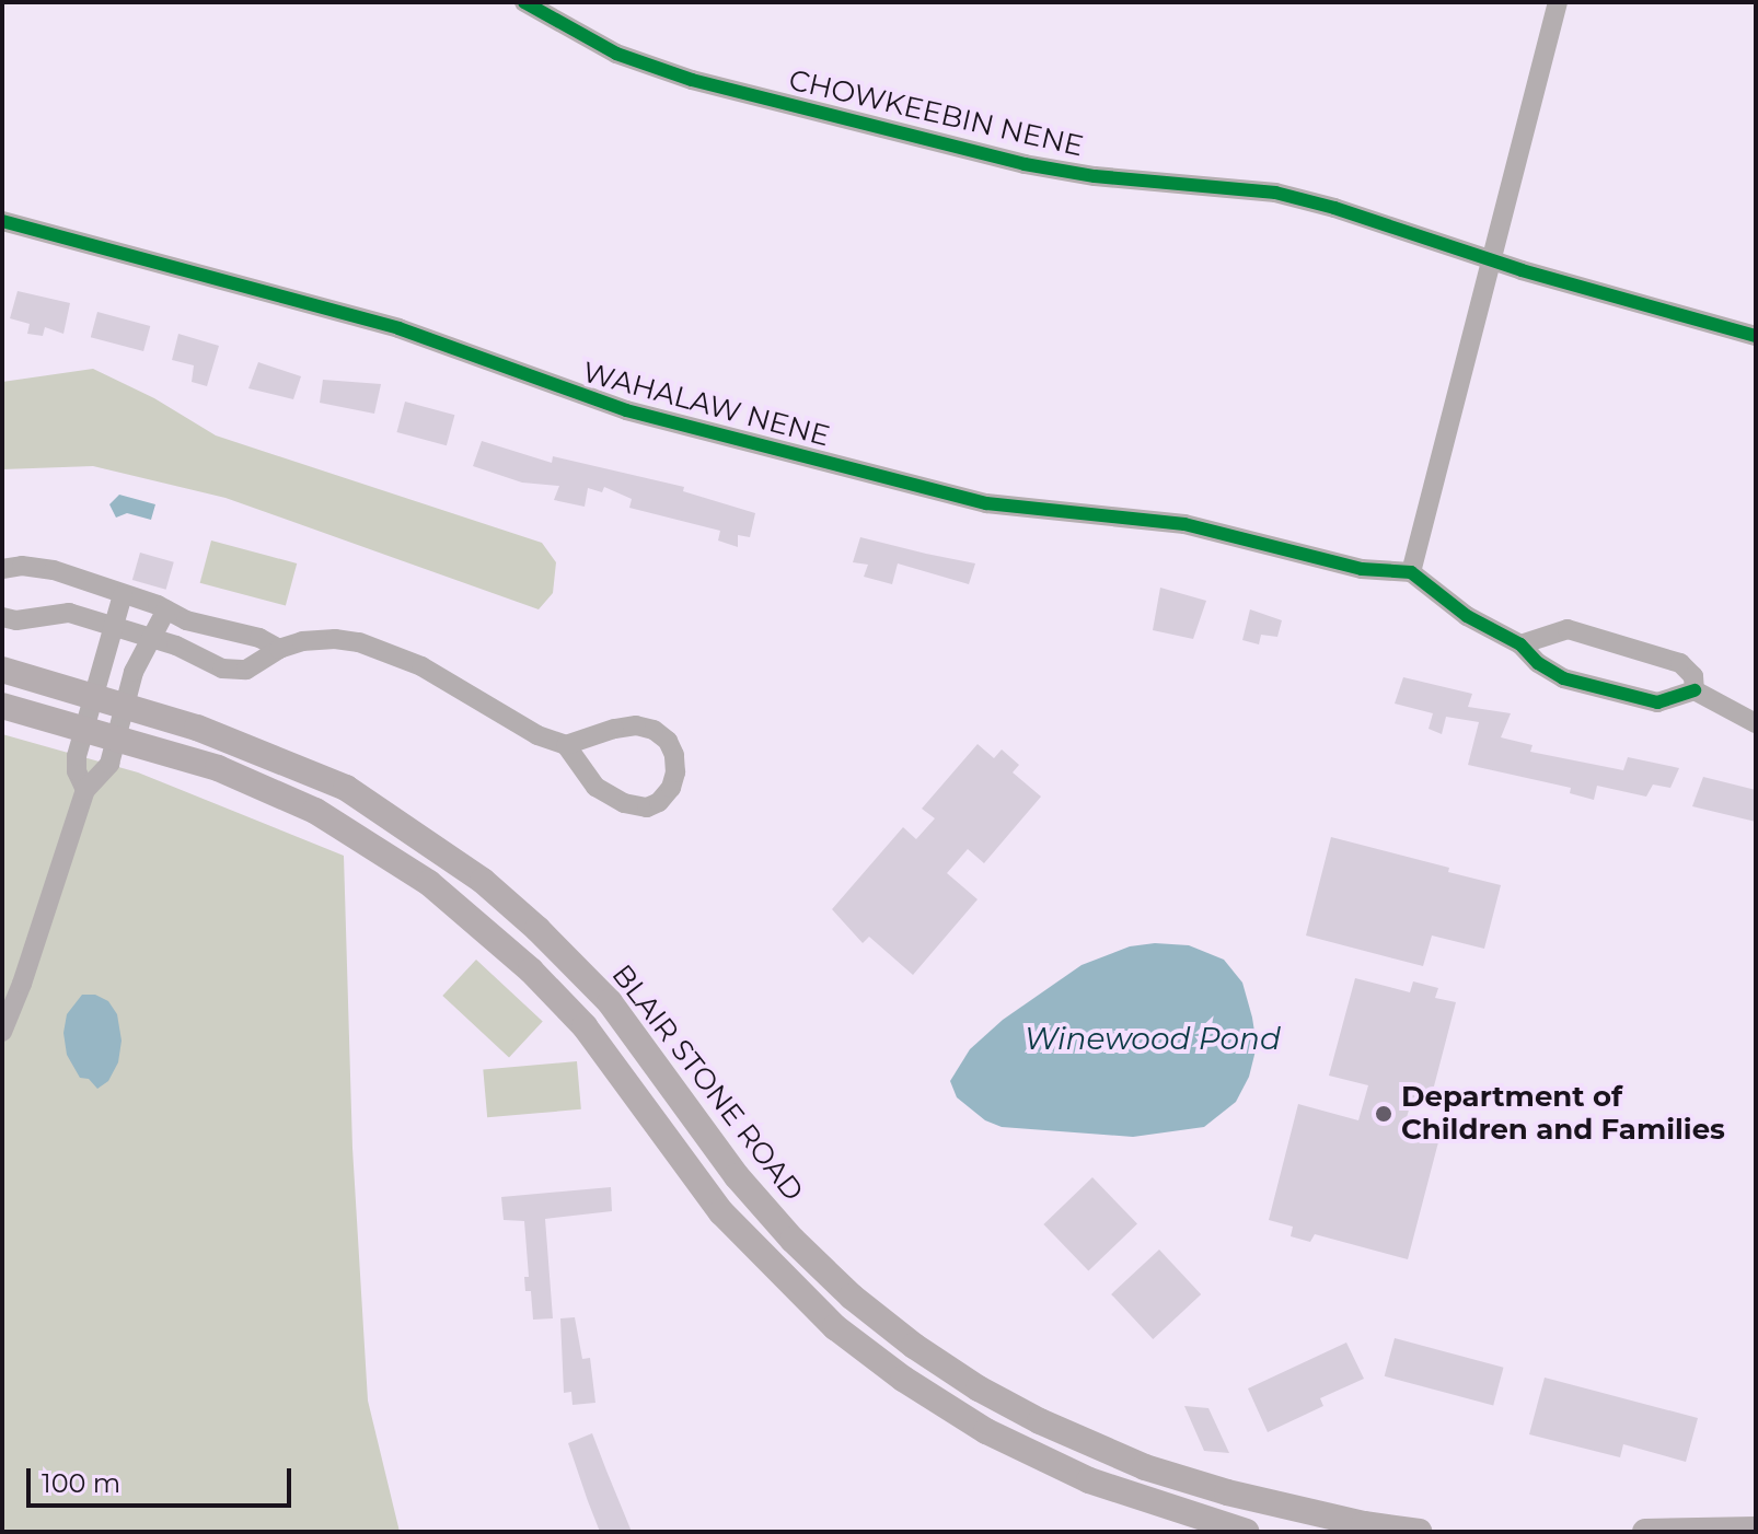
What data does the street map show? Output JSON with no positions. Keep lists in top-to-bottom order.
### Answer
{
  "streets": {
    "main road": ["BLAIR STONE ROAD"],
    "street": ["CHOWKEEBIN NENE", "WAHALAW NENE"]
  },
  "water": ["Winewood Pond"],
  "places": ["Department of Children and Families"],
  "scale_bar": "100 m"
}
